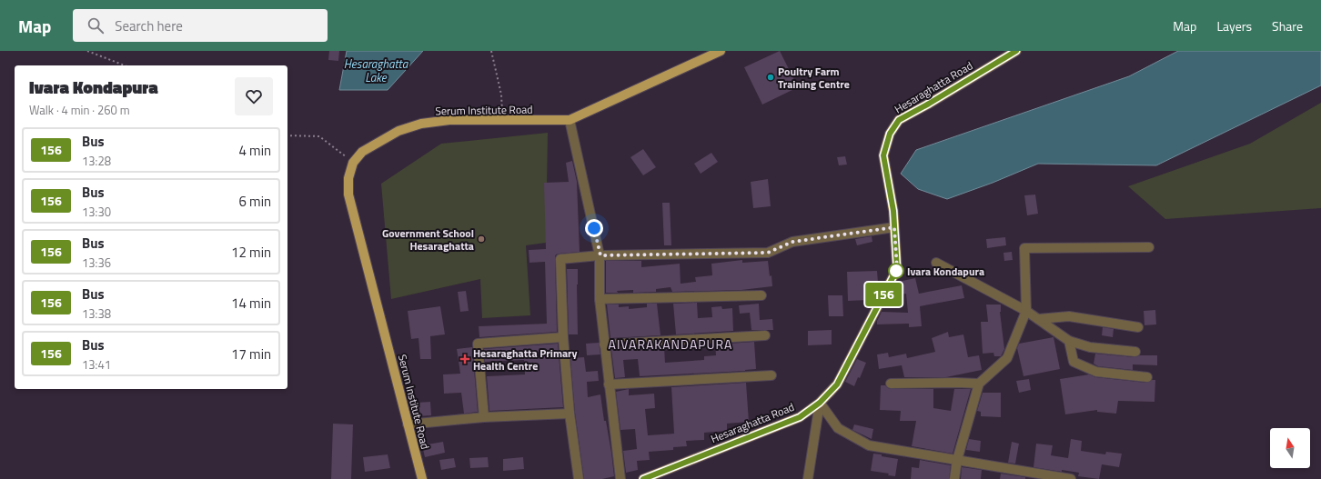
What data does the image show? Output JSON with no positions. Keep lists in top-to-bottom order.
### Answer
{
  "streets": {
    "main road": ["Hesaraghatta Road", "Serum Institute Road"]
  },
  "districts": ["AIVARAKANDAPURA"],
  "water": ["Hesaraghatta Lake"],
  "places": {
    "other": ["Poultry Farm Training Centre", "Government School Hesaraghatta", "Ivara Kondapura"],
    "health": ["Hesaraghatta Primary Health Centre"]
  },
  "lines": ["bus line 156"],
  "north": "top",
  "page": {
    "header": "Map",
    "search": "Search here",
    "nav": ["Map", "Layers", "Share"],
    "on_map": "156",
    "heading": ["Ivara Kondapura", "Walk · 4 min · 260 m"],
    "list": [
      {
        "mark": "156",
        "name": "Bus",
        "note": "13:28",
        "value": "4 min"
      },
      {
        "mark": "156",
        "name": "Bus",
        "note": "13:30",
        "value": "6 min"
      },
      {
        "mark": "156",
        "name": "Bus",
        "note": "13:36",
        "value": "12 min"
      },
      {
        "mark": "156",
        "name": "Bus",
        "note": "13:38",
        "value": "14 min"
      },
      {
        "mark": "156",
        "name": "Bus",
        "note": "13:41",
        "value": "17 min"
      }
    ]
  }
}
